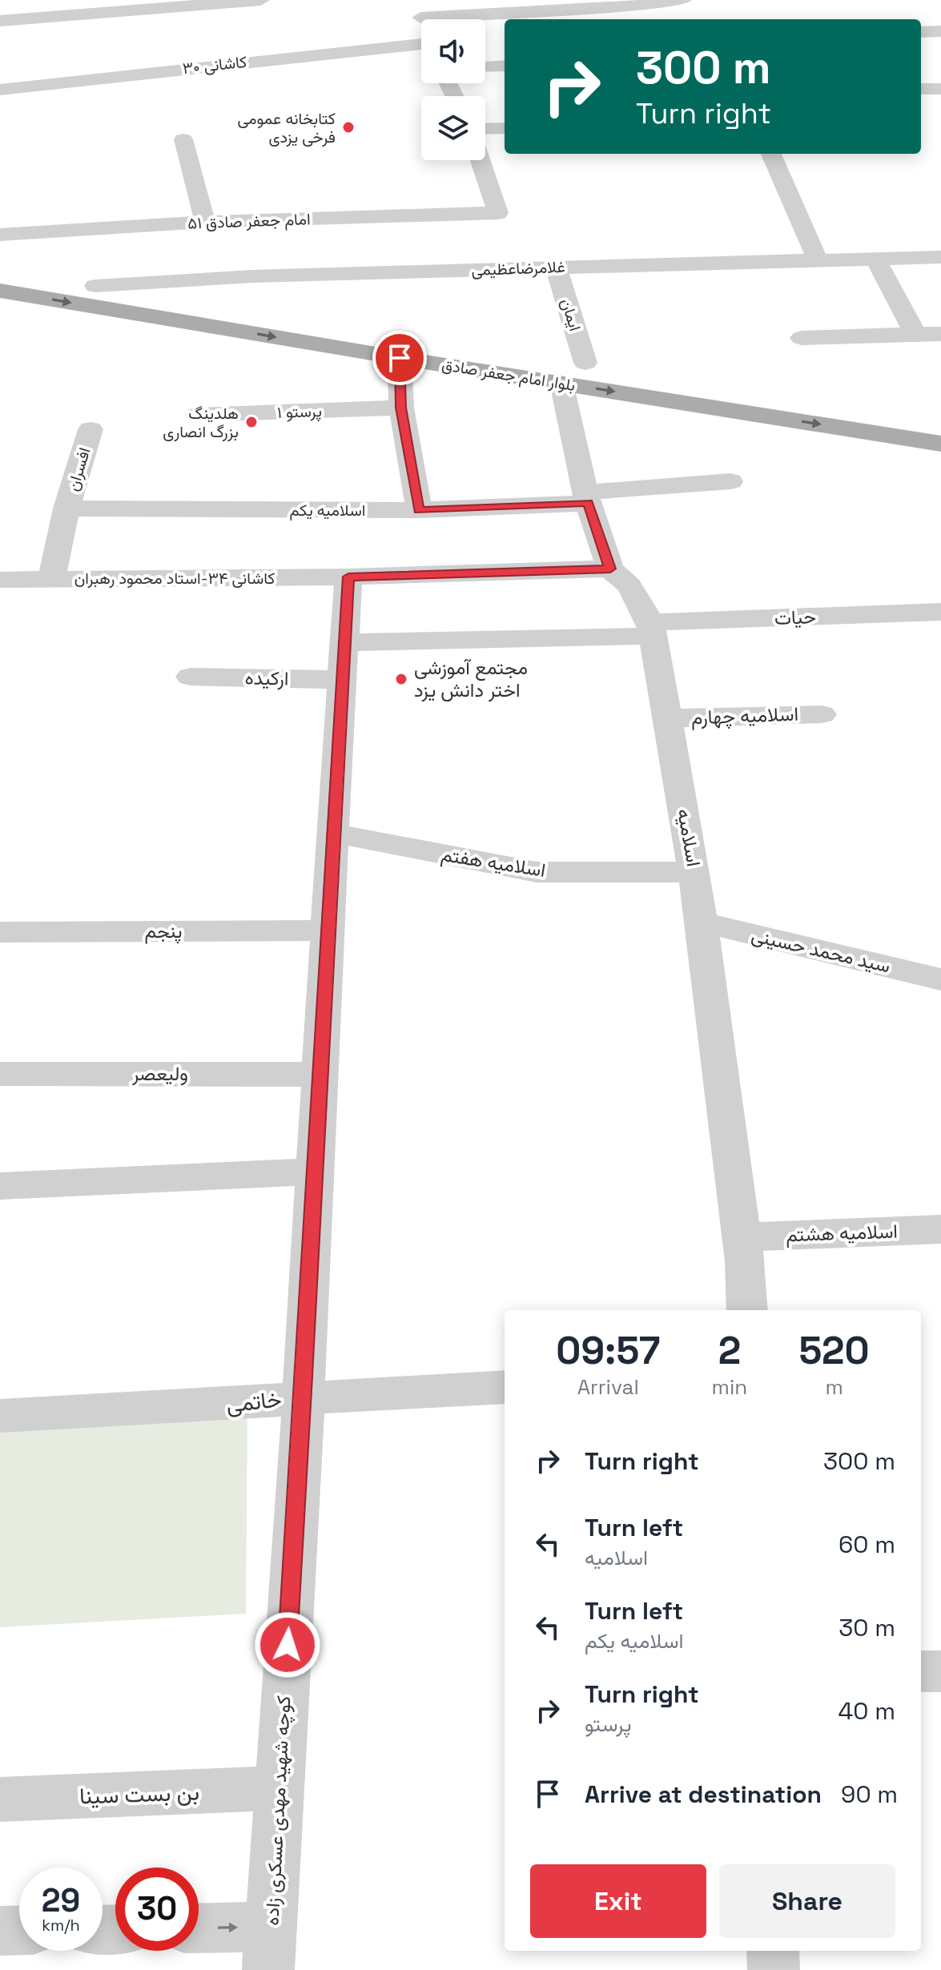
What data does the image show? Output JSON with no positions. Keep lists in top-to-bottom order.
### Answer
{
  "streets": {
    "main road": ["بلوار امام جعفر صادق"],
    "street": [
      "کاشانی ۳۰",
      "امام جعفر صادق ۵۱",
      "غلامرضاعظیمی",
      "ایمان",
      "پرستو ۱",
      "افسران",
      "اسلامیه یکم",
      "کاشانی ۳۴-استاد محمود رهبران",
      "حیات",
      "ارکیده",
      "اسلامیه چهارم",
      "اسلامیه",
      "اسلامیه هفتم",
      "پنجم",
      "سید محمد حسینی",
      "ولیعصر",
      "اسلامیه هشتم",
      "خاتمی",
      "بن بست سینا",
      "کوچه شهید مهدی عسکری زاده"
    ]
  },
  "crossings": [
    ["غلامرضاعظیمی", "ایمان"],
    ["ایمان", "بلوار امام جعفر صادق"],
    ["ایمان", "اسلامیه"],
    ["بلوار امام جعفر صادق", "اسلامیه"],
    ["افسران", "اسلامیه یکم"],
    ["افسران", "کاشانی ۳۴-استاد محمود رهبران"],
    ["اسلامیه یکم", "اسلامیه"],
    ["کاشانی ۳۴-استاد محمود رهبران", "اسلامیه"],
    ["کاشانی ۳۴-استاد محمود رهبران", "کوچه شهید مهدی عسکری زاده"],
    ["حیات", "ارکیده"],
    ["حیات", "اسلامیه"],
    ["حیات", "کوچه شهید مهدی عسکری زاده"],
    ["ارکیده", "کوچه شهید مهدی عسکری زاده"],
    ["اسلامیه چهارم", "اسلامیه"],
    ["اسلامیه", "اسلامیه هفتم"],
    ["اسلامیه", "سید محمد حسینی"],
    ["اسلامیه", "اسلامیه هشتم"],
    ["اسلامیه هفتم", "کوچه شهید مهدی عسکری زاده"],
    ["پنجم", "کوچه شهید مهدی عسکری زاده"],
    ["ولیعصر", "کوچه شهید مهدی عسکری زاده"],
    ["خاتمی", "کوچه شهید مهدی عسکری زاده"],
    ["بن بست سینا", "کوچه شهید مهدی عسکری زاده"]
  ],
  "places": ["کتابخانه عمومی فرخی یزدی", "هلدینگ بزرگ انصاری", "مجتمع آموزشی اختر دانش یزد"],
  "page": {
    "turn": ["300 m", "Turn right"],
    "eta": [
      "09:57",
      "Arrival",
      "2",
      "min",
      "520",
      "m"
    ],
    "list": [
      {
        "name": "Turn right",
        "value": "300 m"
      },
      {
        "name": "Turn left",
        "note": "اسلامیه",
        "value": "60 m"
      },
      {
        "name": "Turn left",
        "note": "اسلامیه یکم",
        "value": "30 m"
      },
      {
        "name": "Turn right",
        "note": "پرستو",
        "value": "40 m"
      },
      {
        "name": "Arrive at destination",
        "value": "90 m"
      }
    ],
    "buttons": ["Exit", "Share"],
    "speed": "29 km/h",
    "limit": "30"
  }
}
